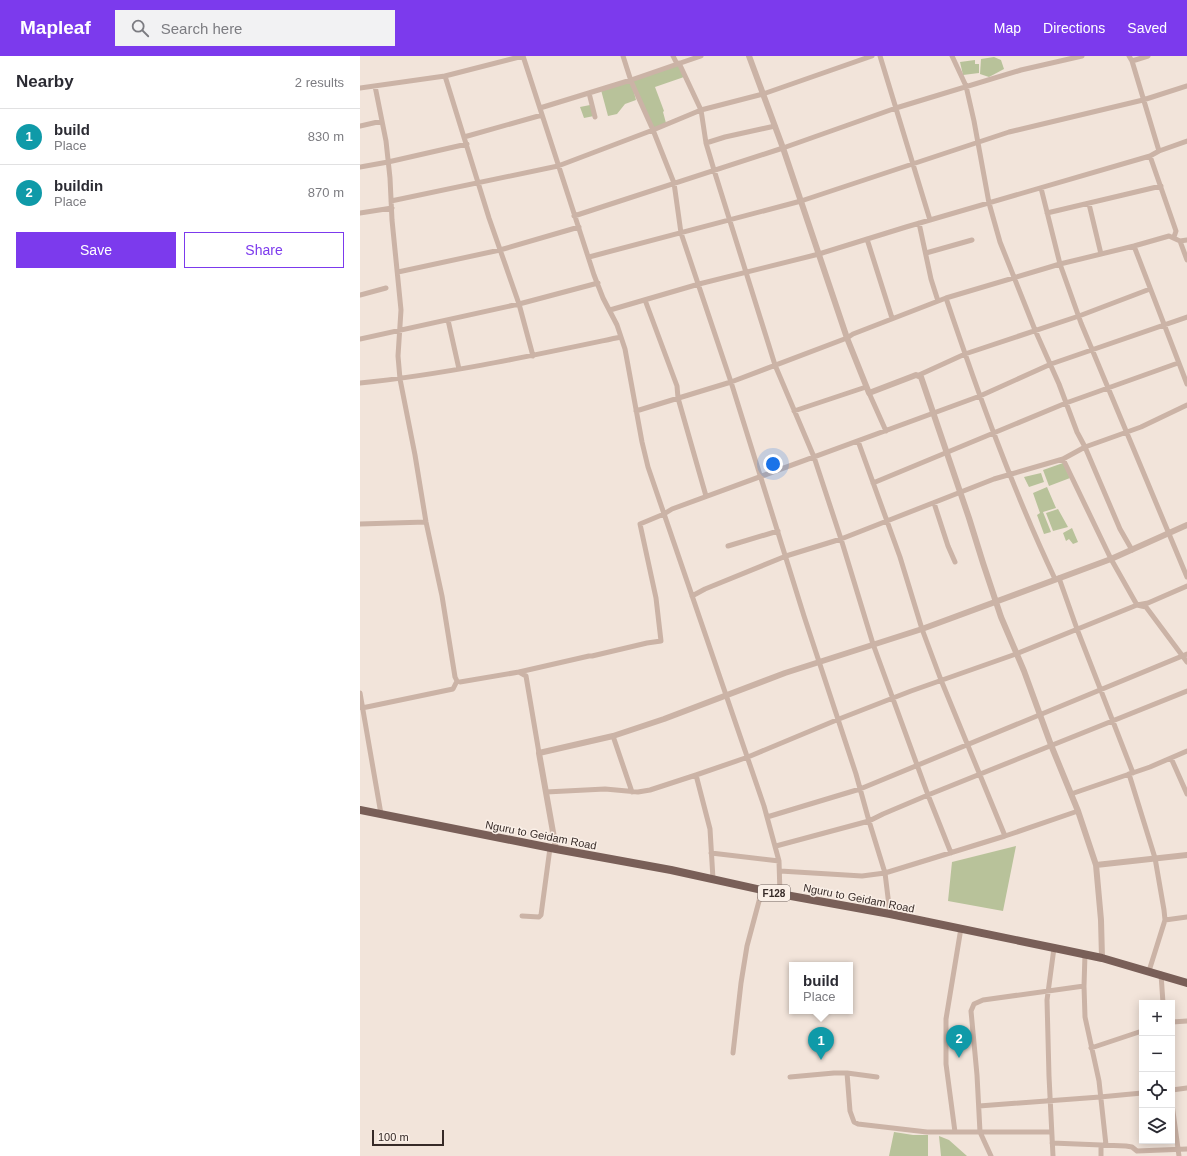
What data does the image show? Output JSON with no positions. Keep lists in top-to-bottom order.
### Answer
{
  "streets": {
    "main road": ["Nguru to Geidam Road", "F128"]
  },
  "scale_bar": "100 m",
  "page": {
    "header": "Mapleaf",
    "search": "Search here",
    "nav": ["Map", "Directions", "Saved"],
    "heading": ["Nearby", "2 results"],
    "list": [
      {
        "mark": "1",
        "name": "build",
        "note": "Place",
        "value": "830 m"
      },
      {
        "mark": "2",
        "name": "buildin",
        "note": "Place",
        "value": "870 m"
      }
    ],
    "buttons": ["Save", "Share"],
    "popup": ["build", "Place"],
    "map_buttons": ["+", "−"],
    "pins": ["2", "1"],
    "scale": "100 m"
  }
}
